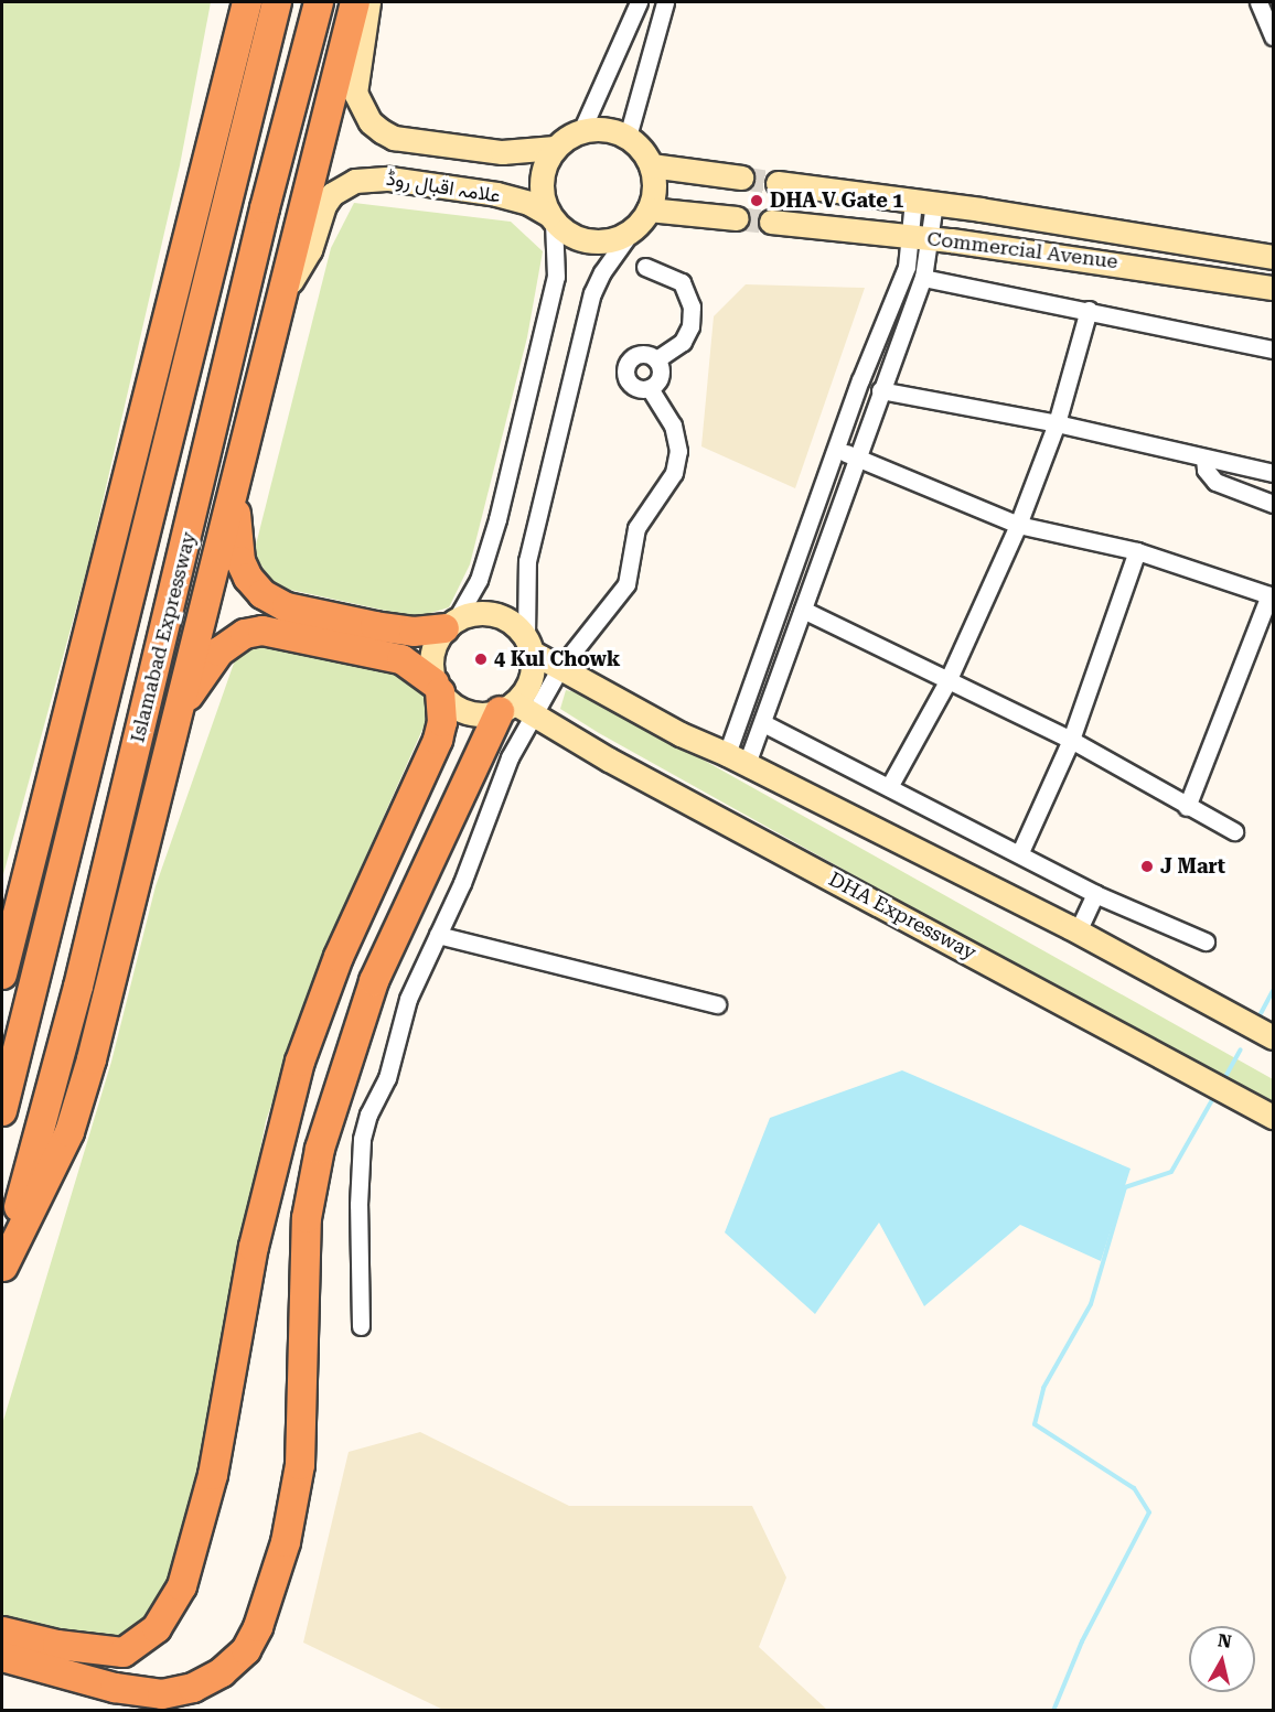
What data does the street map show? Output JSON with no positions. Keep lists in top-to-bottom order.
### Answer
{
  "streets": {
    "highway": ["Islamabad Expressway"],
    "main road": ["علامہ اقبال روڈ", "Commercial Avenue", "DHA Expressway"]
  },
  "places": ["DHA V Gate 1", "4 Kul Chowk", "J Mart"],
  "north": "top"
}
